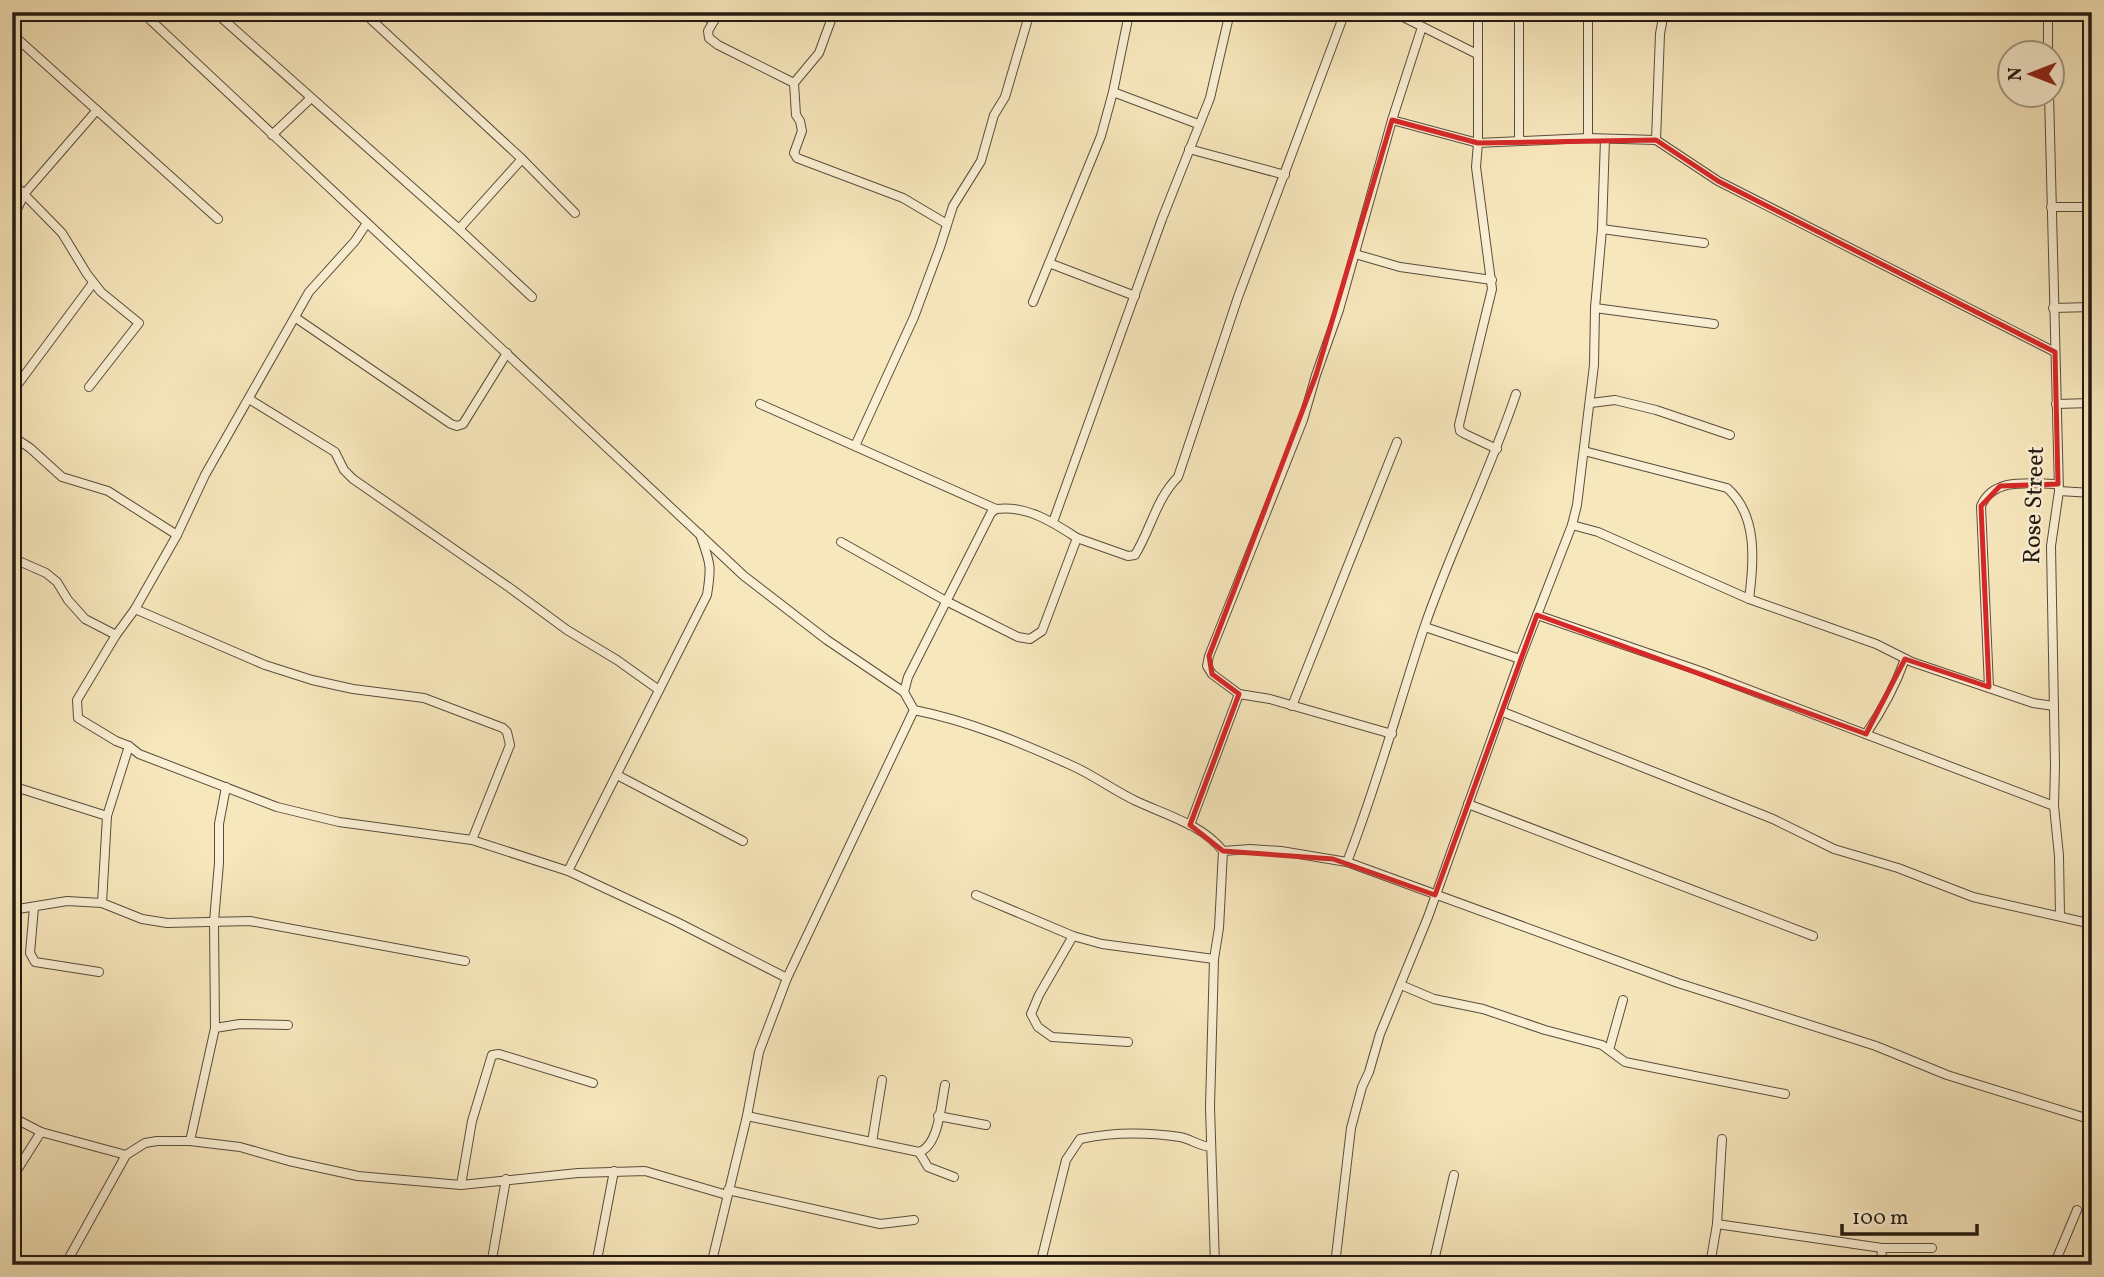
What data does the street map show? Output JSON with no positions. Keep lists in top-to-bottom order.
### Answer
{
  "streets": {
    "street": ["Rose Street"]
  },
  "scale_bar": "100 m",
  "north": "left"
}
